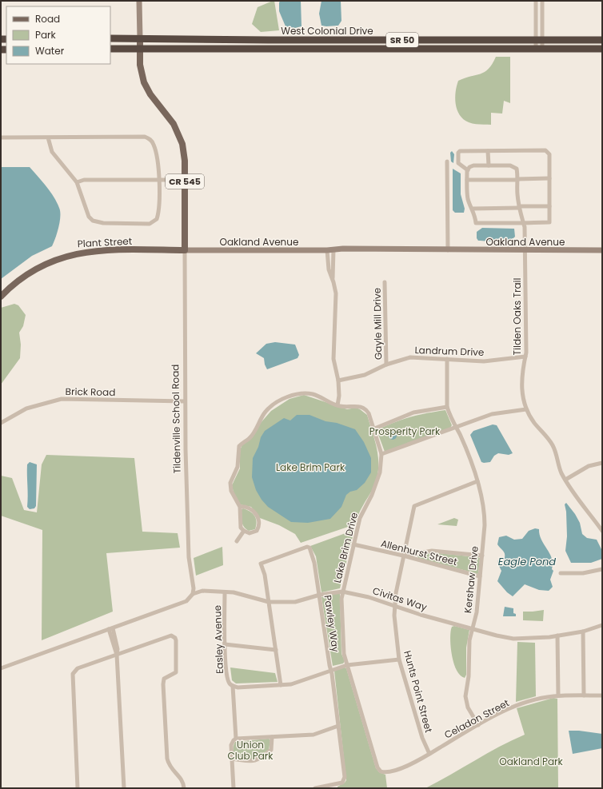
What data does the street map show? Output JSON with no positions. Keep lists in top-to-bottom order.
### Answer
{
  "streets": {
    "highway": ["West Colonial Drive", "SR 50"],
    "main road": ["CR 545", "Plant Street", "Tildenville School Road"],
    "street": [
      "Oakland Avenue",
      "Tilden Oaks Trail",
      "Gayle Mill Drive",
      "Landrum Drive",
      "Brick Road",
      "Lake Brim Drive",
      "Allenhurst Street",
      "Kershaw Drive",
      "Civitas Way",
      "Pawley Way",
      "Easley Avenue",
      "Hunts Point Street",
      "Celadon Street"
    ]
  },
  "crossings": [
    ["West Colonial Drive", "CR 545"],
    ["West Colonial Drive", "Tildenville School Road"],
    ["CR 545", "Tildenville School Road"],
    ["Oakland Avenue", "Plant Street"],
    ["Oakland Avenue", "Tilden Oaks Trail"],
    ["Oakland Avenue", "Tildenville School Road"],
    ["Plant Street", "Tildenville School Road"],
    ["Tilden Oaks Trail", "Landrum Drive"],
    ["Gayle Mill Drive", "Landrum Drive"],
    ["Brick Road", "Tildenville School Road"],
    ["Tildenville School Road", "Civitas Way"],
    ["Lake Brim Drive", "Allenhurst Street"],
    ["Lake Brim Drive", "Civitas Way"],
    ["Lake Brim Drive", "Celadon Street"],
    ["Allenhurst Street", "Kershaw Drive"],
    ["Allenhurst Street", "Hunts Point Street"],
    ["Kershaw Drive", "Civitas Way"],
    ["Kershaw Drive", "Hunts Point Street"],
    ["Kershaw Drive", "Celadon Street"],
    ["Civitas Way", "Pawley Way"],
    ["Civitas Way", "Easley Avenue"],
    ["Civitas Way", "Hunts Point Street"],
    ["Hunts Point Street", "Celadon Street"]
  ],
  "water": ["Eagle Pond"],
  "parks": [
    "Prosperity Park",
    "Lake Brim Park",
    "Union Club Park",
    "Oakland Park"
  ],
  "legend": ["Road", "Park", "Water"]
}
